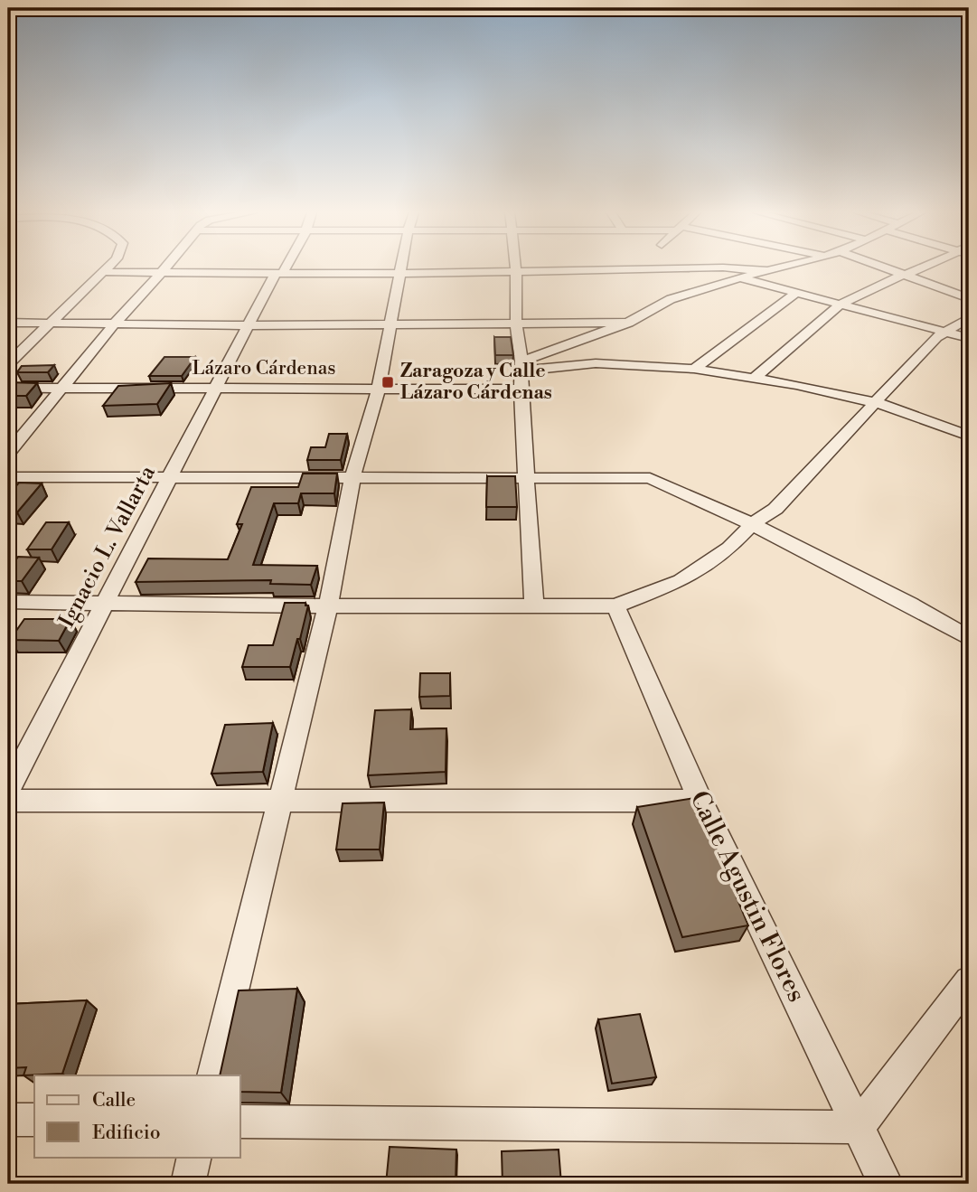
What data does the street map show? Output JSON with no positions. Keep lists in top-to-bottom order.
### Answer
{
  "streets": {
    "street": ["Lázaro Cárdenas", "Ignacio L. Vallarta", "Calle Agustin Flores"]
  },
  "crossings": [
    ["Lázaro Cárdenas", "Ignacio L. Vallarta"]
  ],
  "places": {
    "transit": ["Zaragoza y Calle Lázaro Cárdenas"]
  },
  "legend": ["Calle", "Edificio"]
}
